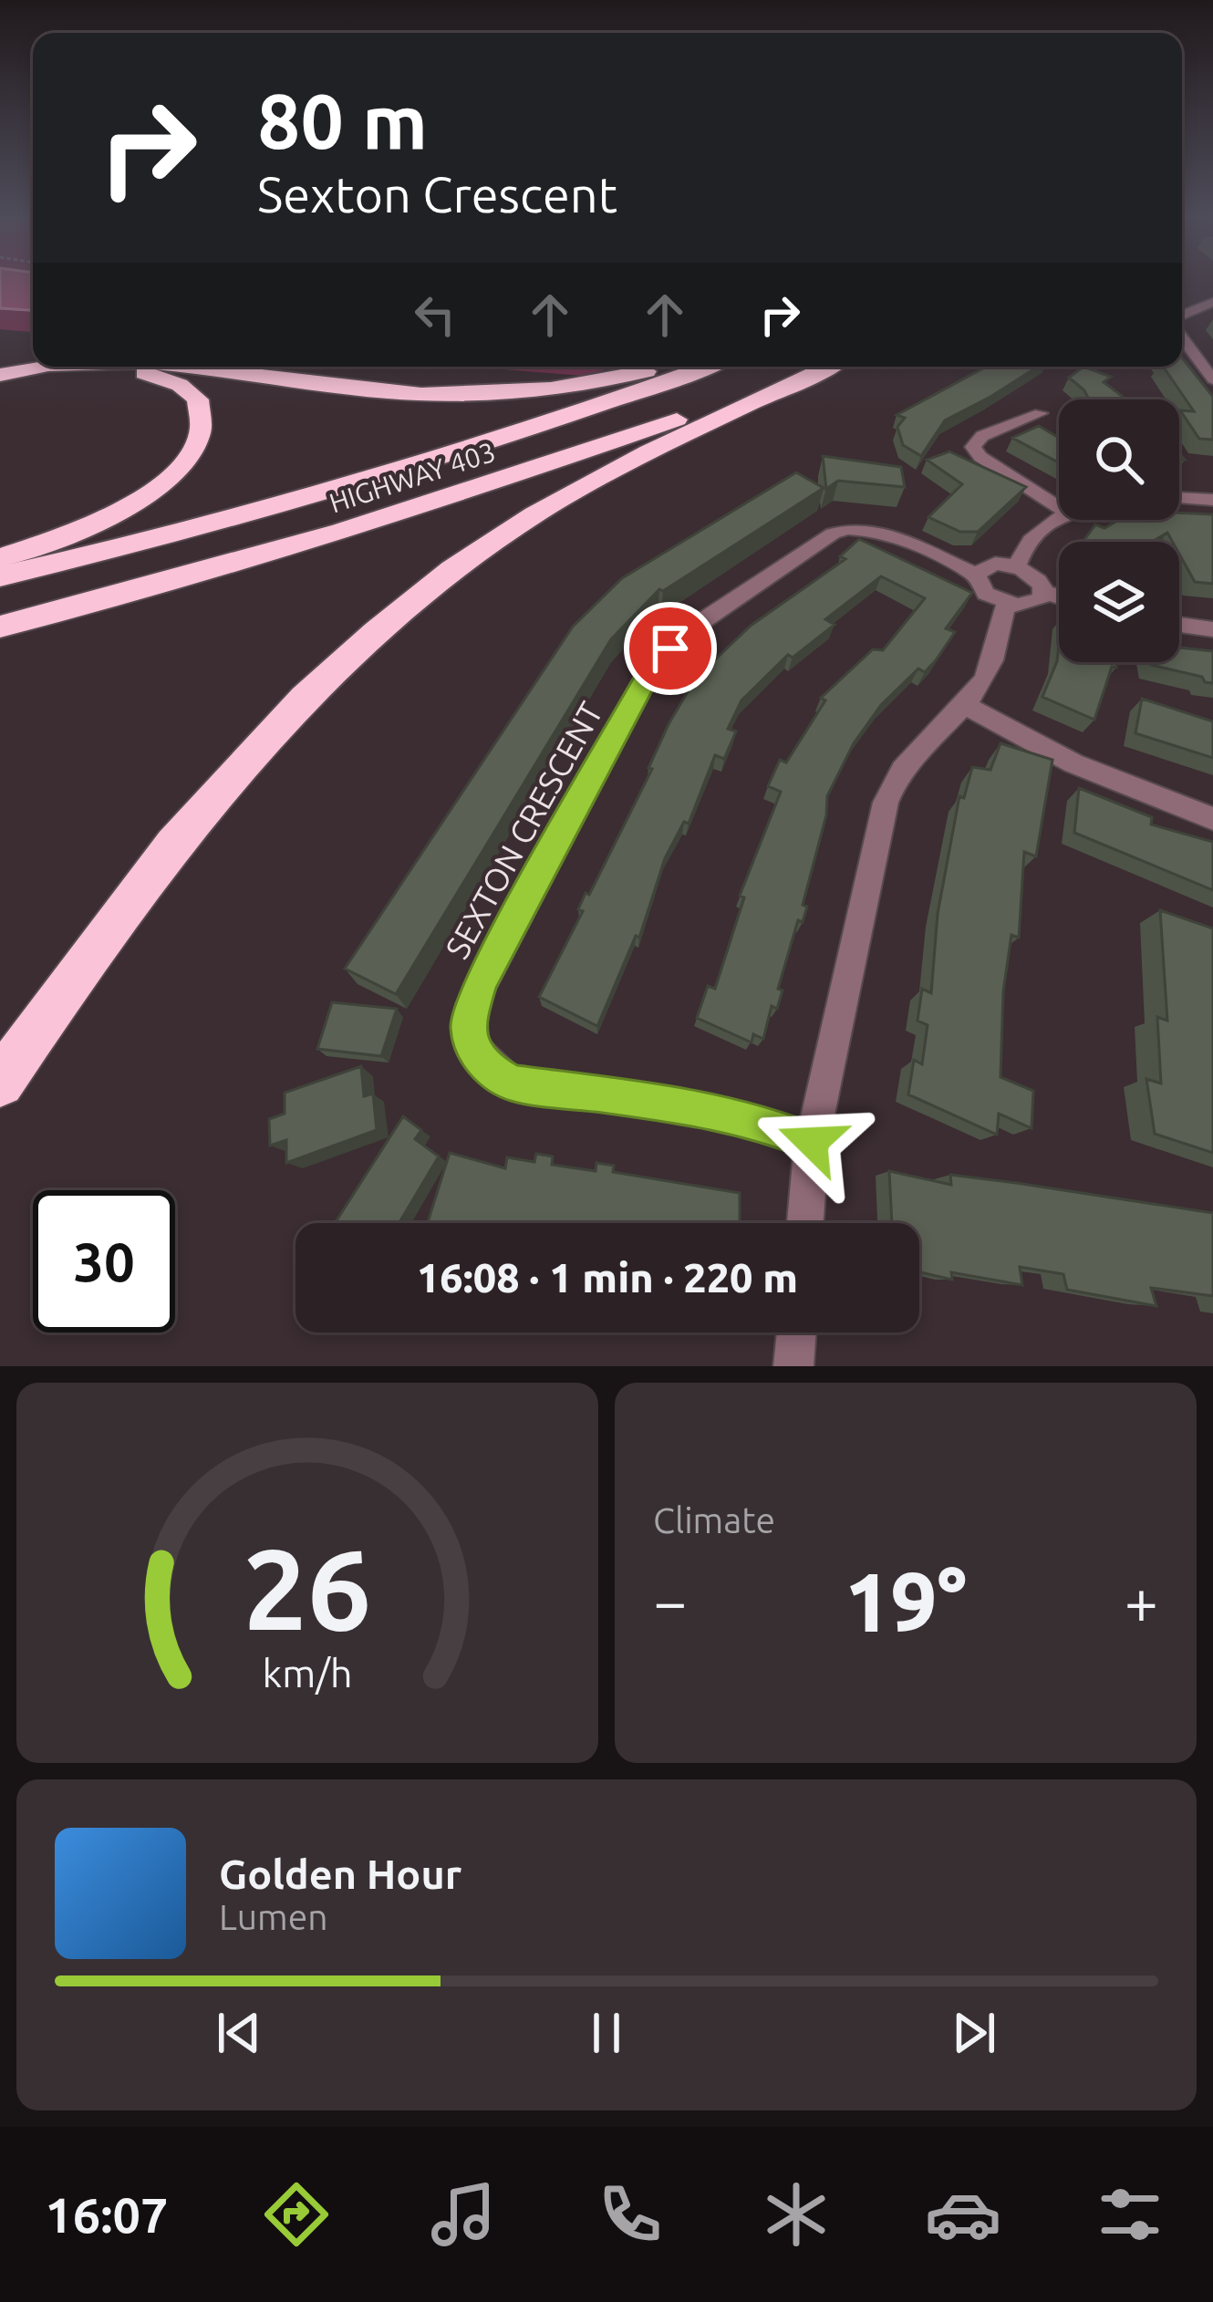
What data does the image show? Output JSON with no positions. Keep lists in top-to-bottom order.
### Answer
{
  "streets": {
    "highway": ["HIGHWAY 403"],
    "street": ["SEXTON CRESCENT"]
  },
  "page": {
    "turn": ["80 m", "Sexton Crescent"],
    "limit": "30",
    "trip": "16:08 · 1 min · 220 m",
    "tile": "Climate",
    "heat": ["−", "19°", "+"],
    "song": ["Golden Hour", "Lumen"],
    "tabs": "16:07",
    "gauge": ["26", "km/h"]
  }
}
